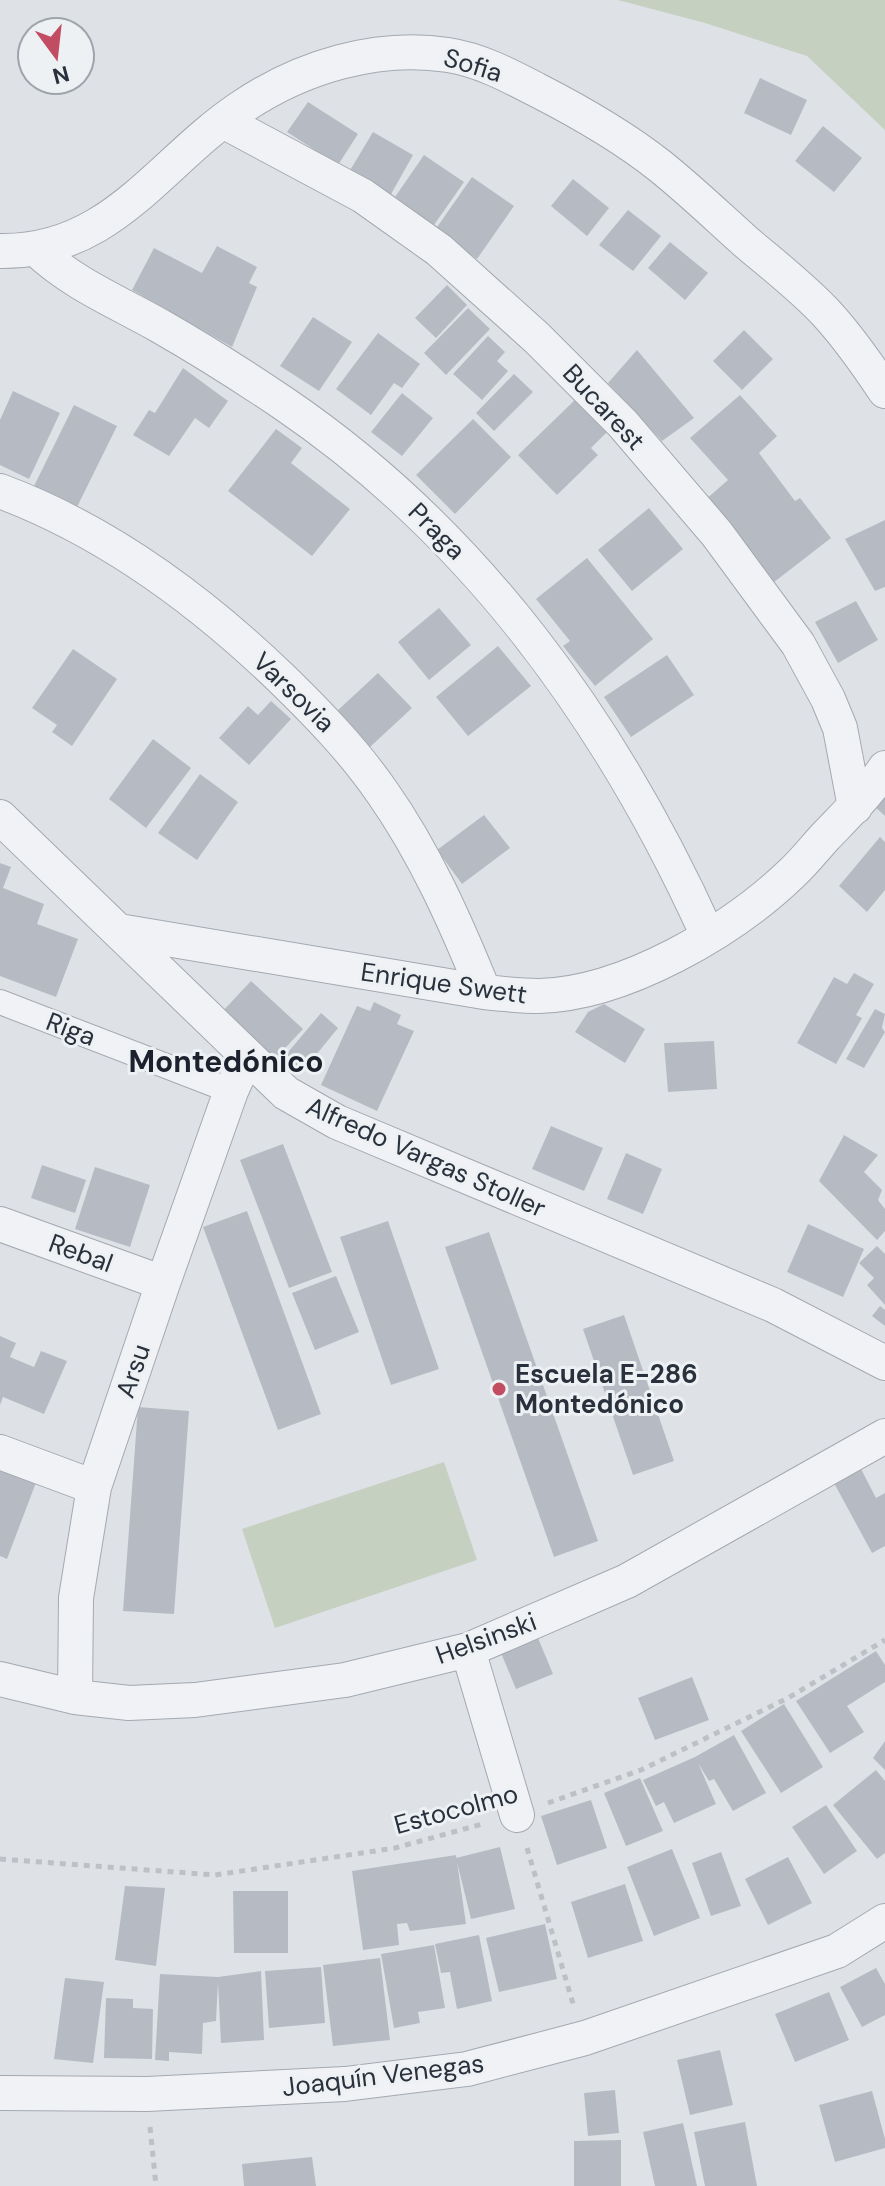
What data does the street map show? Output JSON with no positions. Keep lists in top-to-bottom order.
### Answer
{
  "streets": {
    "street": [
      "Sofia",
      "Bucarest",
      "Praga",
      "Varsovia",
      "Enrique Swett",
      "Riga",
      "Alfredo Vargas Stoller",
      "Rebal",
      "Arsu",
      "Helsinski",
      "Joaquín Venegas"
    ],
    "path": ["Estocolmo"]
  },
  "crossings": [
    ["Sofia", "Bucarest"],
    ["Sofia", "Praga"],
    ["Bucarest", "Enrique Swett"],
    ["Praga", "Enrique Swett"],
    ["Varsovia", "Enrique Swett"],
    ["Enrique Swett", "Alfredo Vargas Stoller"],
    ["Riga", "Arsu"],
    ["Alfredo Vargas Stoller", "Arsu"],
    ["Rebal", "Arsu"],
    ["Arsu", "Helsinski"]
  ],
  "districts": ["Montedónico"],
  "places": ["Escuela E-286 Montedónico"],
  "north": "bottom"
}
